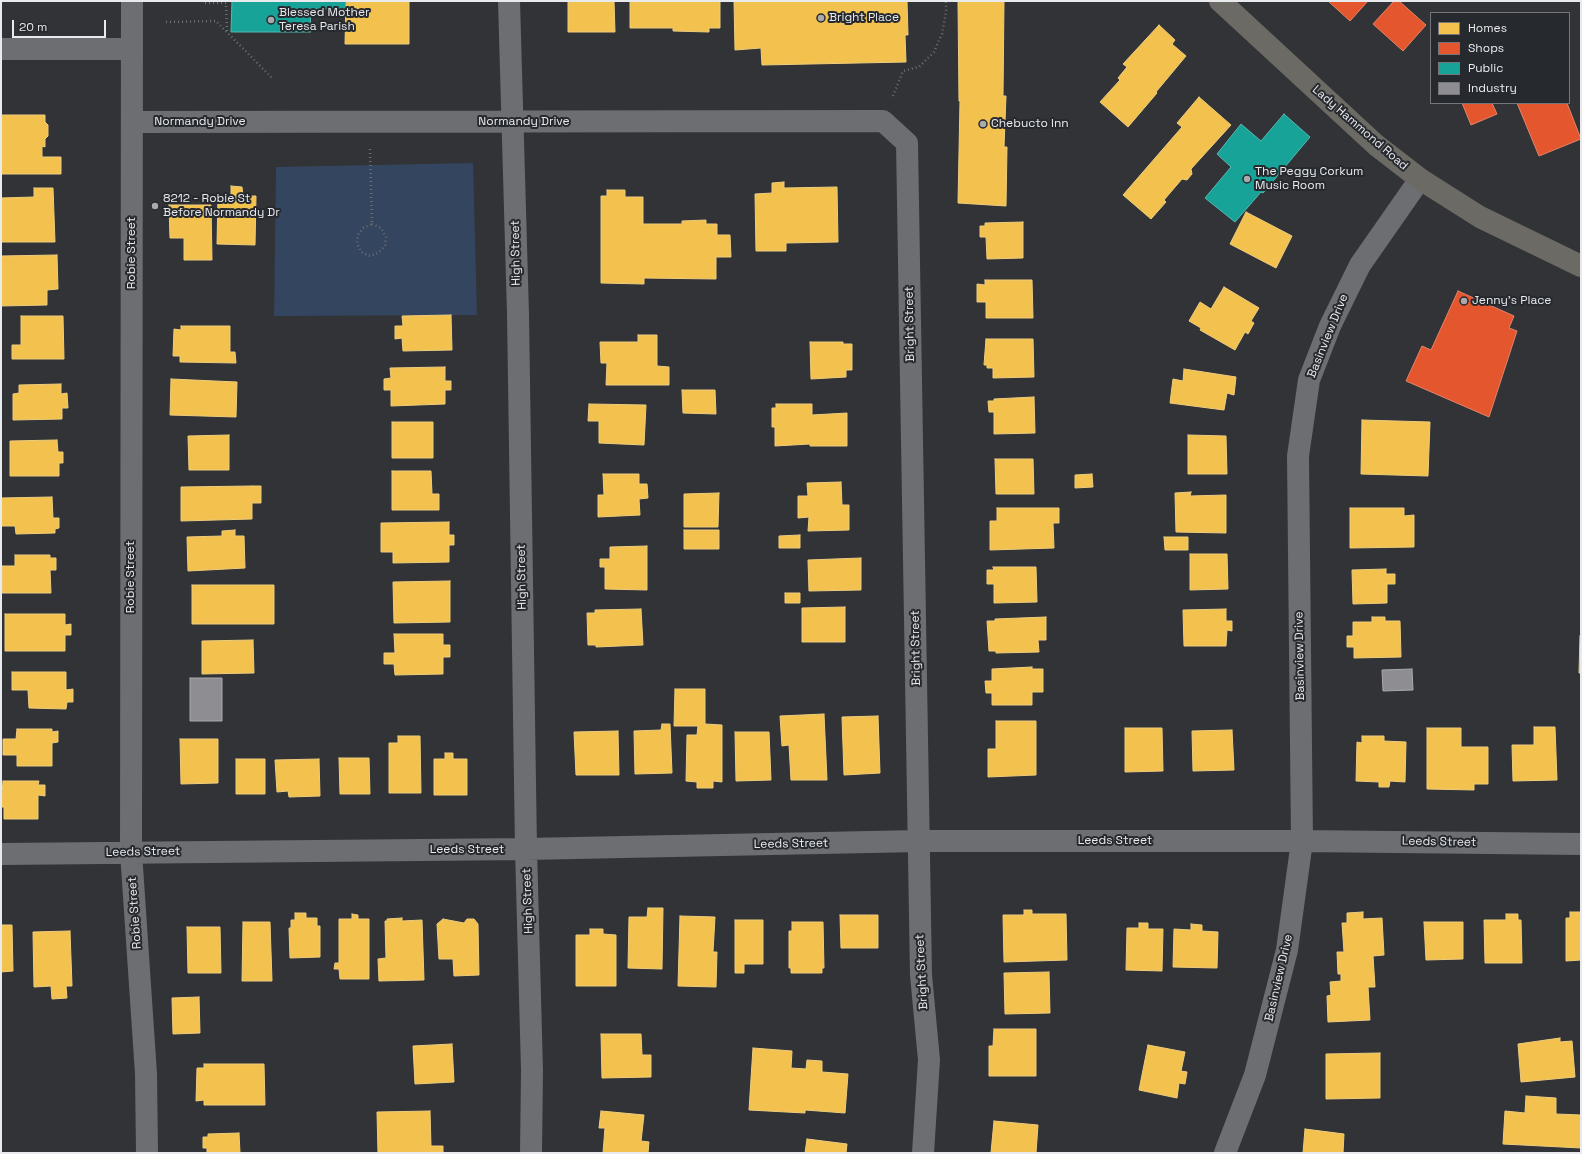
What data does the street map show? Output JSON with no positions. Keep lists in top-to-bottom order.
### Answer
{
  "streets": {
    "main road": ["Lady Hammond Road"],
    "street": [
      "Normandy Drive",
      "Robie Street",
      "High Street",
      "Bright Street",
      "Basinview Drive",
      "Leeds Street"
    ]
  },
  "crossings": [
    ["Normandy Drive", "Robie Street"],
    ["Normandy Drive", "High Street"],
    ["Normandy Drive", "Bright Street"],
    ["Lady Hammond Road", "Basinview Drive"],
    ["Robie Street", "Leeds Street"],
    ["High Street", "Leeds Street"],
    ["Bright Street", "Leeds Street"],
    ["Basinview Drive", "Leeds Street"]
  ],
  "places": [
    "Bright Place",
    "Blessed Mother Teresa Parish",
    "Chebucto Inn",
    "The Peggy Corkum Music Room",
    "8212 - Robie St Before Normandy Dr",
    "Jenny's Place"
  ],
  "legend": [
    "Homes",
    "Shops",
    "Public",
    "Industry"
  ],
  "scale_bar": "20 m"
}
